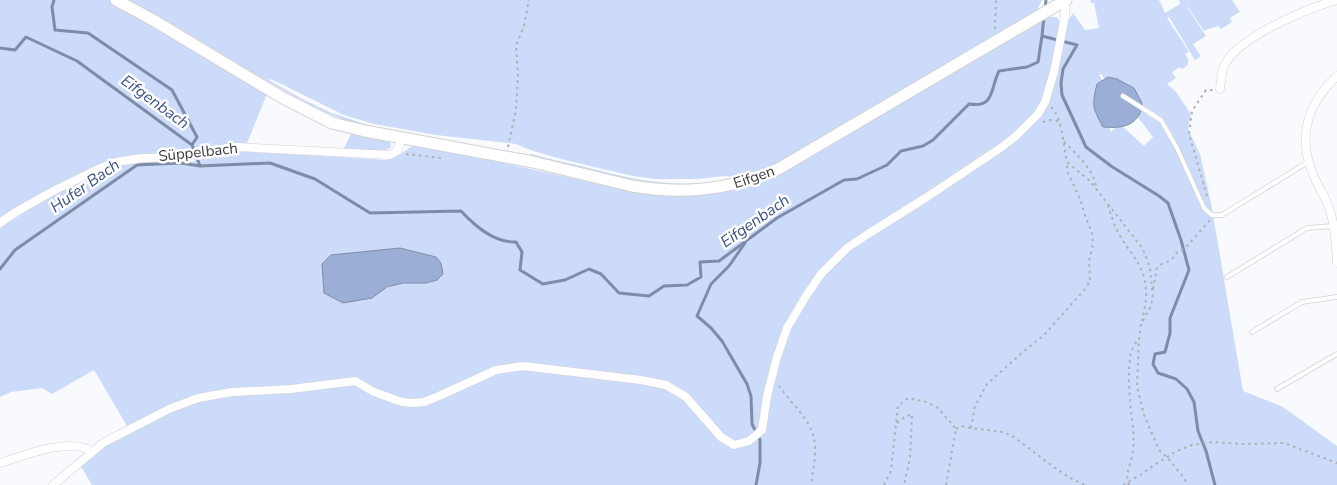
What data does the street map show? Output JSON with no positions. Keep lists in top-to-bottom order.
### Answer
{
  "streets": {
    "main road": ["Eifgen"],
    "street": ["Süppelbach"]
  },
  "water": ["Eifgenbach", "Hufer Bach"]
}
